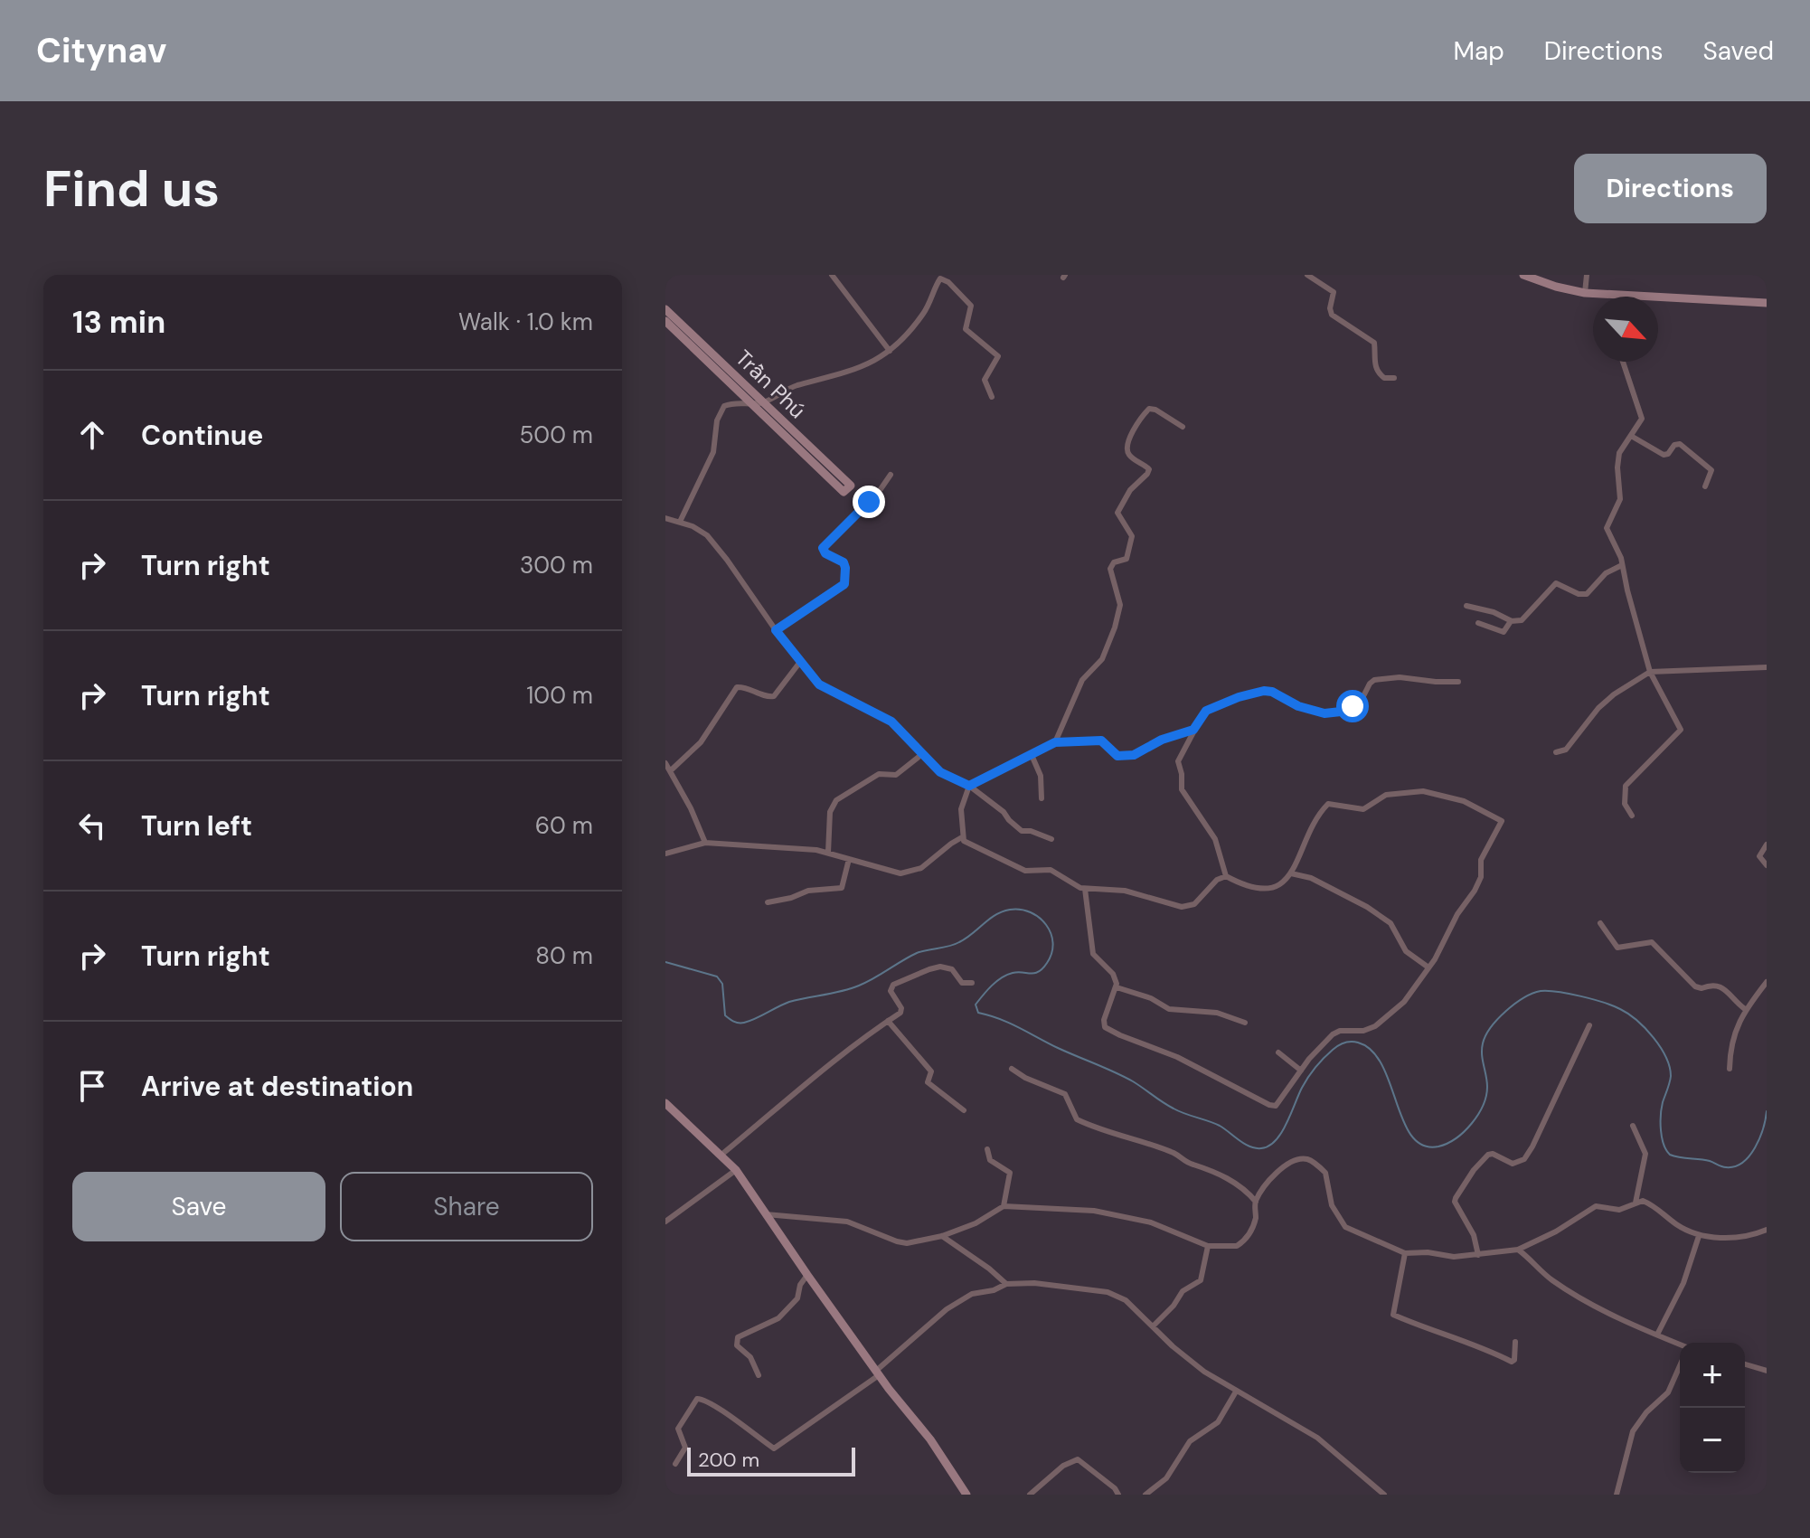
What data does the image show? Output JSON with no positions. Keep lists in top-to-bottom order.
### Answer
{
  "streets": {
    "street": ["Trần Phú"]
  },
  "scale_bar": "200 m",
  "north": "bottom right",
  "page": {
    "header": "Citynav",
    "nav": ["Map", "Directions", "Saved"],
    "buttons": [
      "Directions",
      ["Save", "Share"]
    ],
    "title": "Find us",
    "heading": ["13 min", "Walk · 1.0 km"],
    "list": [
      ["Continue", "500 m"],
      ["Turn right", "300 m"],
      ["Turn right", "100 m"],
      ["Turn left", "60 m"],
      ["Turn right", "80 m"],
      "Arrive at destination"
    ],
    "map_buttons": ["+", "−"],
    "scale": "200 m"
  }
}
